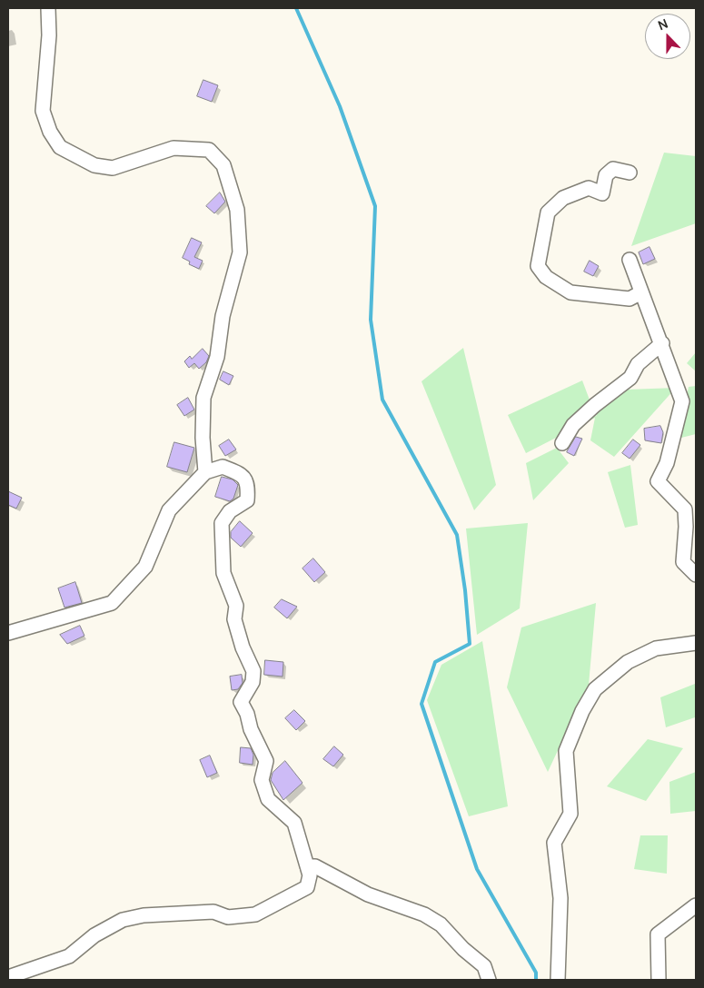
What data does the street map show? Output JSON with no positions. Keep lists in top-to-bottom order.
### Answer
{
  "north": "top"
}
